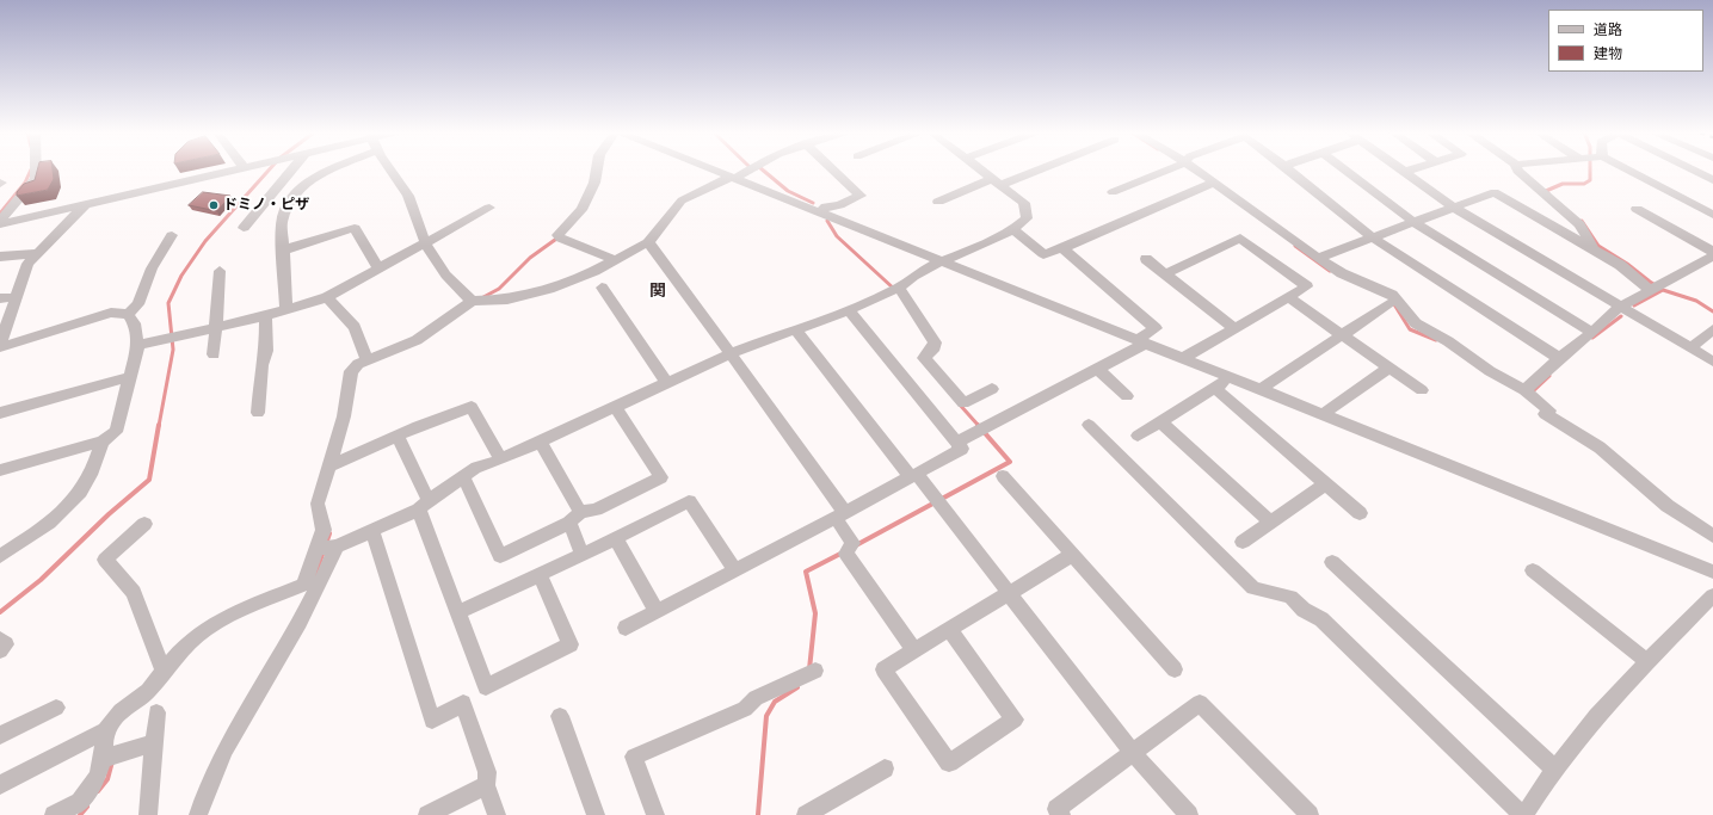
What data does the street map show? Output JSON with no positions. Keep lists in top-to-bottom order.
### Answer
{
  "districts": ["関"],
  "places": ["ドミノ・ピザ"],
  "legend": ["道路", "建物"]
}
